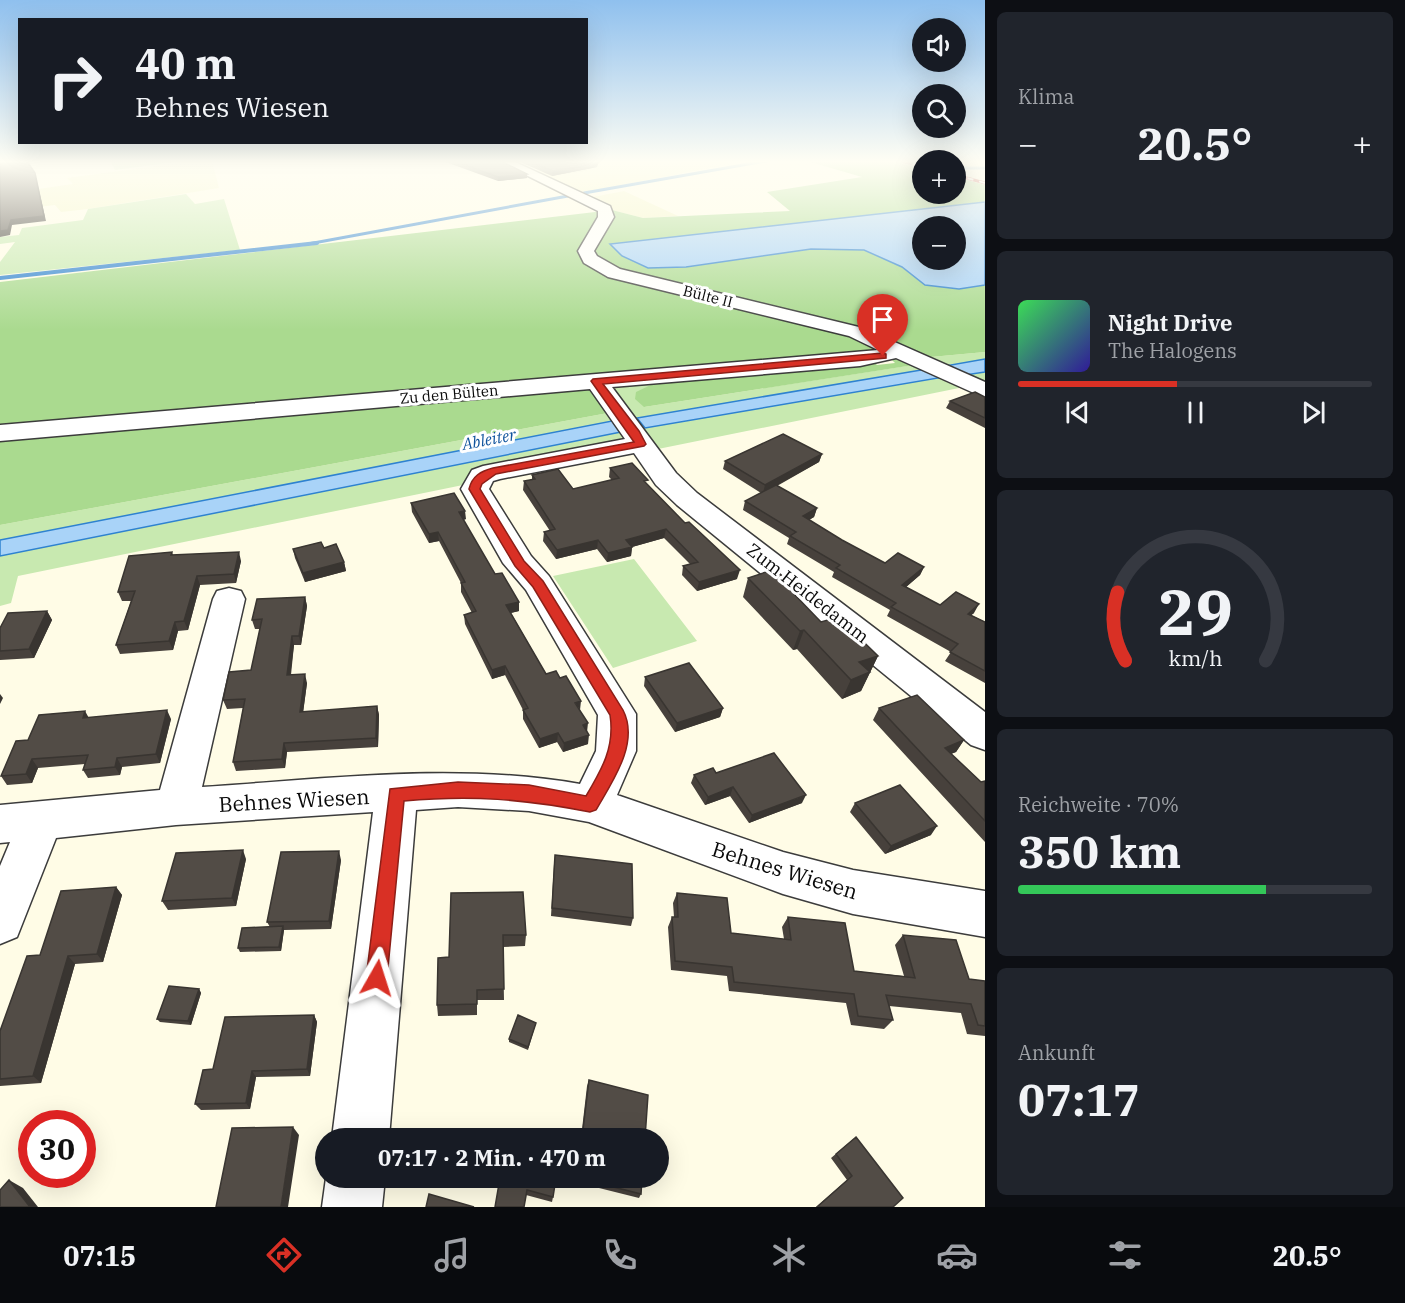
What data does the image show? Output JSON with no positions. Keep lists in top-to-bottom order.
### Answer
{
  "streets": {
    "street": [
      "Bülte II",
      "Zu den Bülten",
      "Zum Heidedamm",
      "Behnes Wiesen"
    ]
  },
  "crossings": [
    ["Bülte II", "Zu den Bülten"],
    ["Zu den Bülten", "Zum Heidedamm"]
  ],
  "water": ["Ableiter"],
  "page": {
    "tile": [
      "Klima",
      ["Reichweite · 70%", "350 km"],
      ["Ankunft", "07:17"]
    ],
    "map_buttons": ["+", "−"],
    "turn": ["40 m", "Behnes Wiesen"],
    "heat": ["−", "20.5°", "+"],
    "song": ["Night Drive", "The Halogens"],
    "limit": "30",
    "trip": "07:17 · 2 Min. · 470 m",
    "tabs": ["07:15", "20.5°"],
    "gauge": ["29", "km/h"]
  }
}
